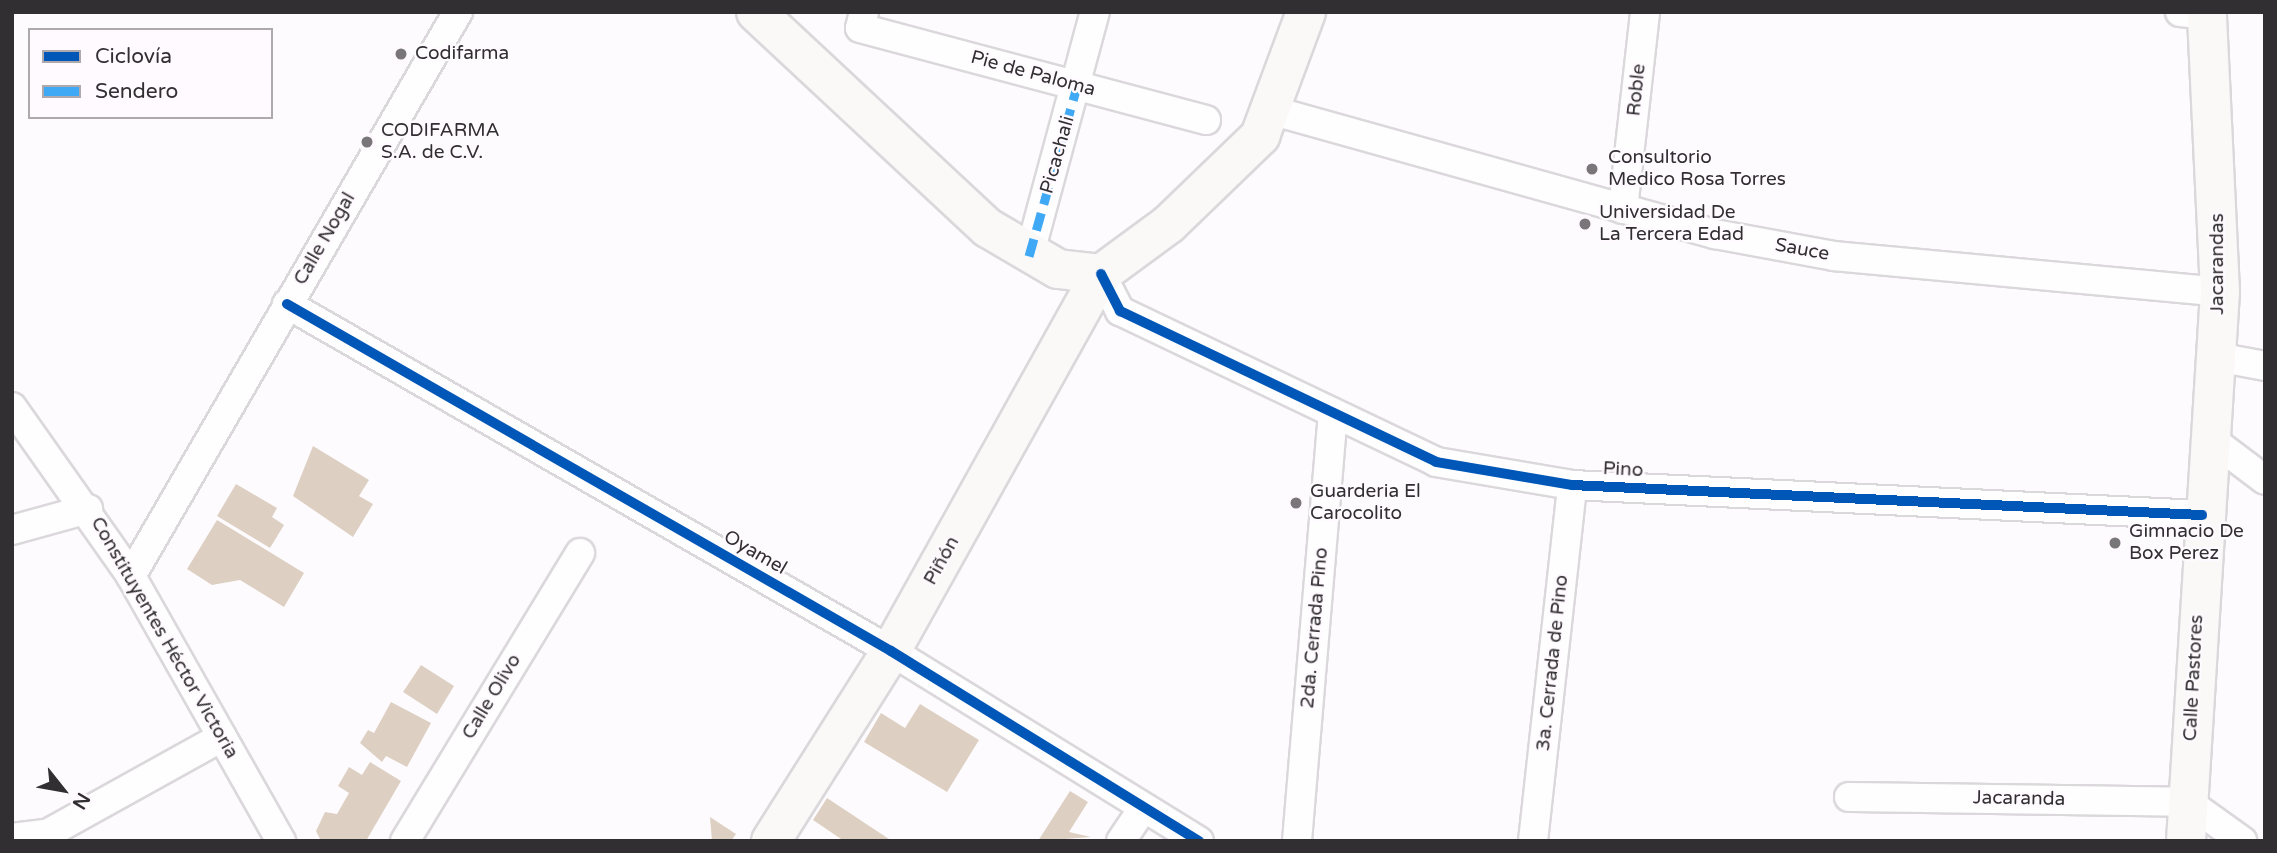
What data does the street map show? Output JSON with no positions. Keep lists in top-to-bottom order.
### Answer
{
  "streets": {
    "street": [
      "Pie de Paloma",
      "Roble",
      "Picachali",
      "Calle Nogal",
      "Sauce",
      "Jacarandas",
      "Pino",
      "Oyamel",
      "Piñón",
      "2da. Cerrada Pino",
      "Constituyentes Héctor Victoria",
      "3a. Cerrada de Pino",
      "Calle Pastores",
      "Calle Olivo",
      "Jacaranda"
    ]
  },
  "crossings": [
    ["Pie de Paloma", "Picachali"],
    ["Roble", "Sauce"],
    ["Calle Nogal", "Oyamel"],
    ["Calle Nogal", "Constituyentes Héctor Victoria"],
    ["Sauce", "Jacarandas"],
    ["Jacarandas", "Pino"],
    ["Jacarandas", "Calle Pastores"],
    ["Pino", "Piñón"],
    ["Pino", "2da. Cerrada Pino"],
    ["Pino", "3a. Cerrada de Pino"],
    ["Pino", "Calle Pastores"],
    ["Oyamel", "Piñón"],
    ["Calle Pastores", "Jacaranda"]
  ],
  "places": [
    "Codifarma",
    "CODIFARMA S.A. de C.V.",
    "Consultorio Medico Rosa Torres",
    "Universidad De La Tercera Edad",
    "Guarderia El Carocolito",
    "Gimnacio De Box Perez"
  ],
  "legend": ["Ciclovía", "Sendero"],
  "north": "bottom right"
}
